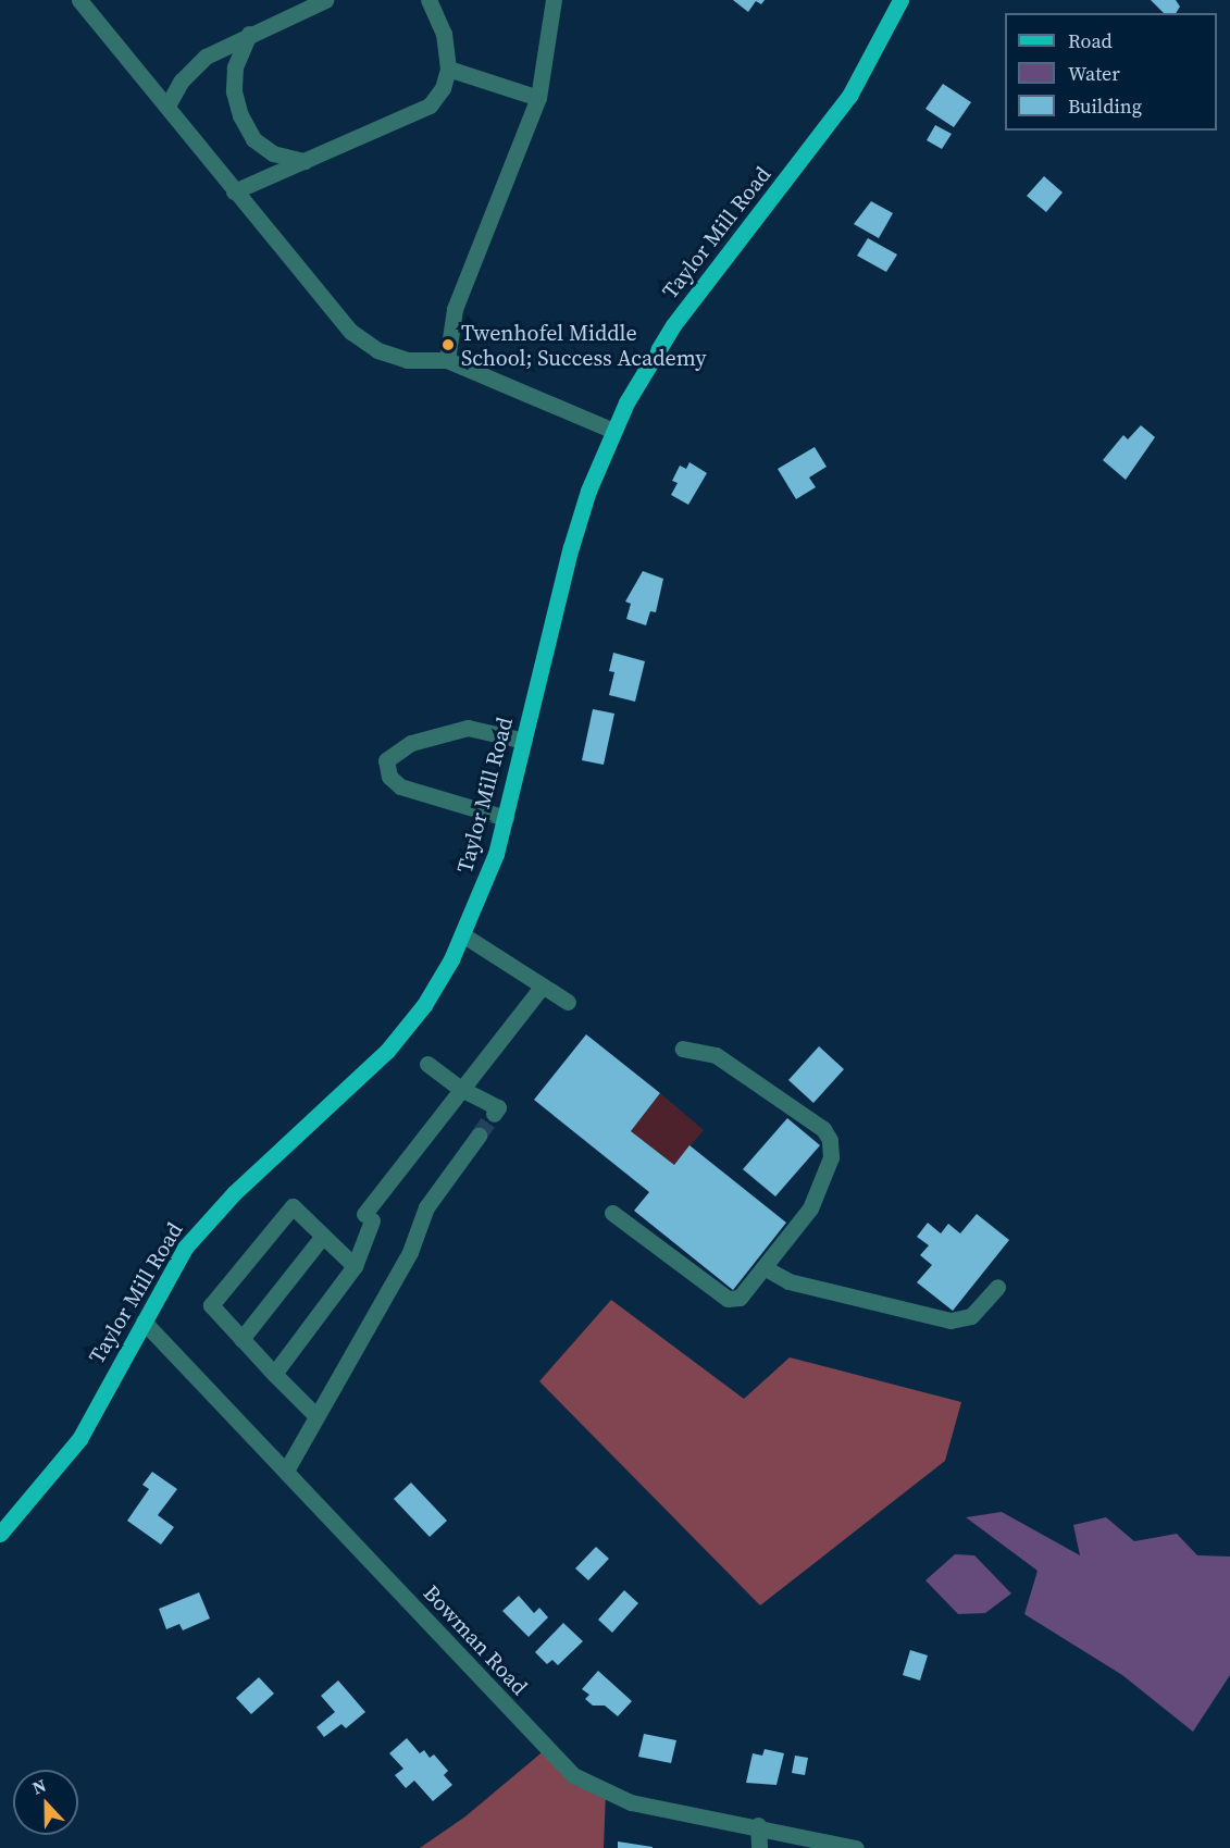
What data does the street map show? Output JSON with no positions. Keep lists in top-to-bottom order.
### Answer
{
  "streets": {
    "main road": ["Taylor Mill Road"],
    "street": ["Bowman Road"]
  },
  "crossings": [
    ["Taylor Mill Road", "Bowman Road"]
  ],
  "places": ["Twenhofel Middle School; Success Academy"],
  "legend": ["Road", "Water", "Building"],
  "north": "top"
}
